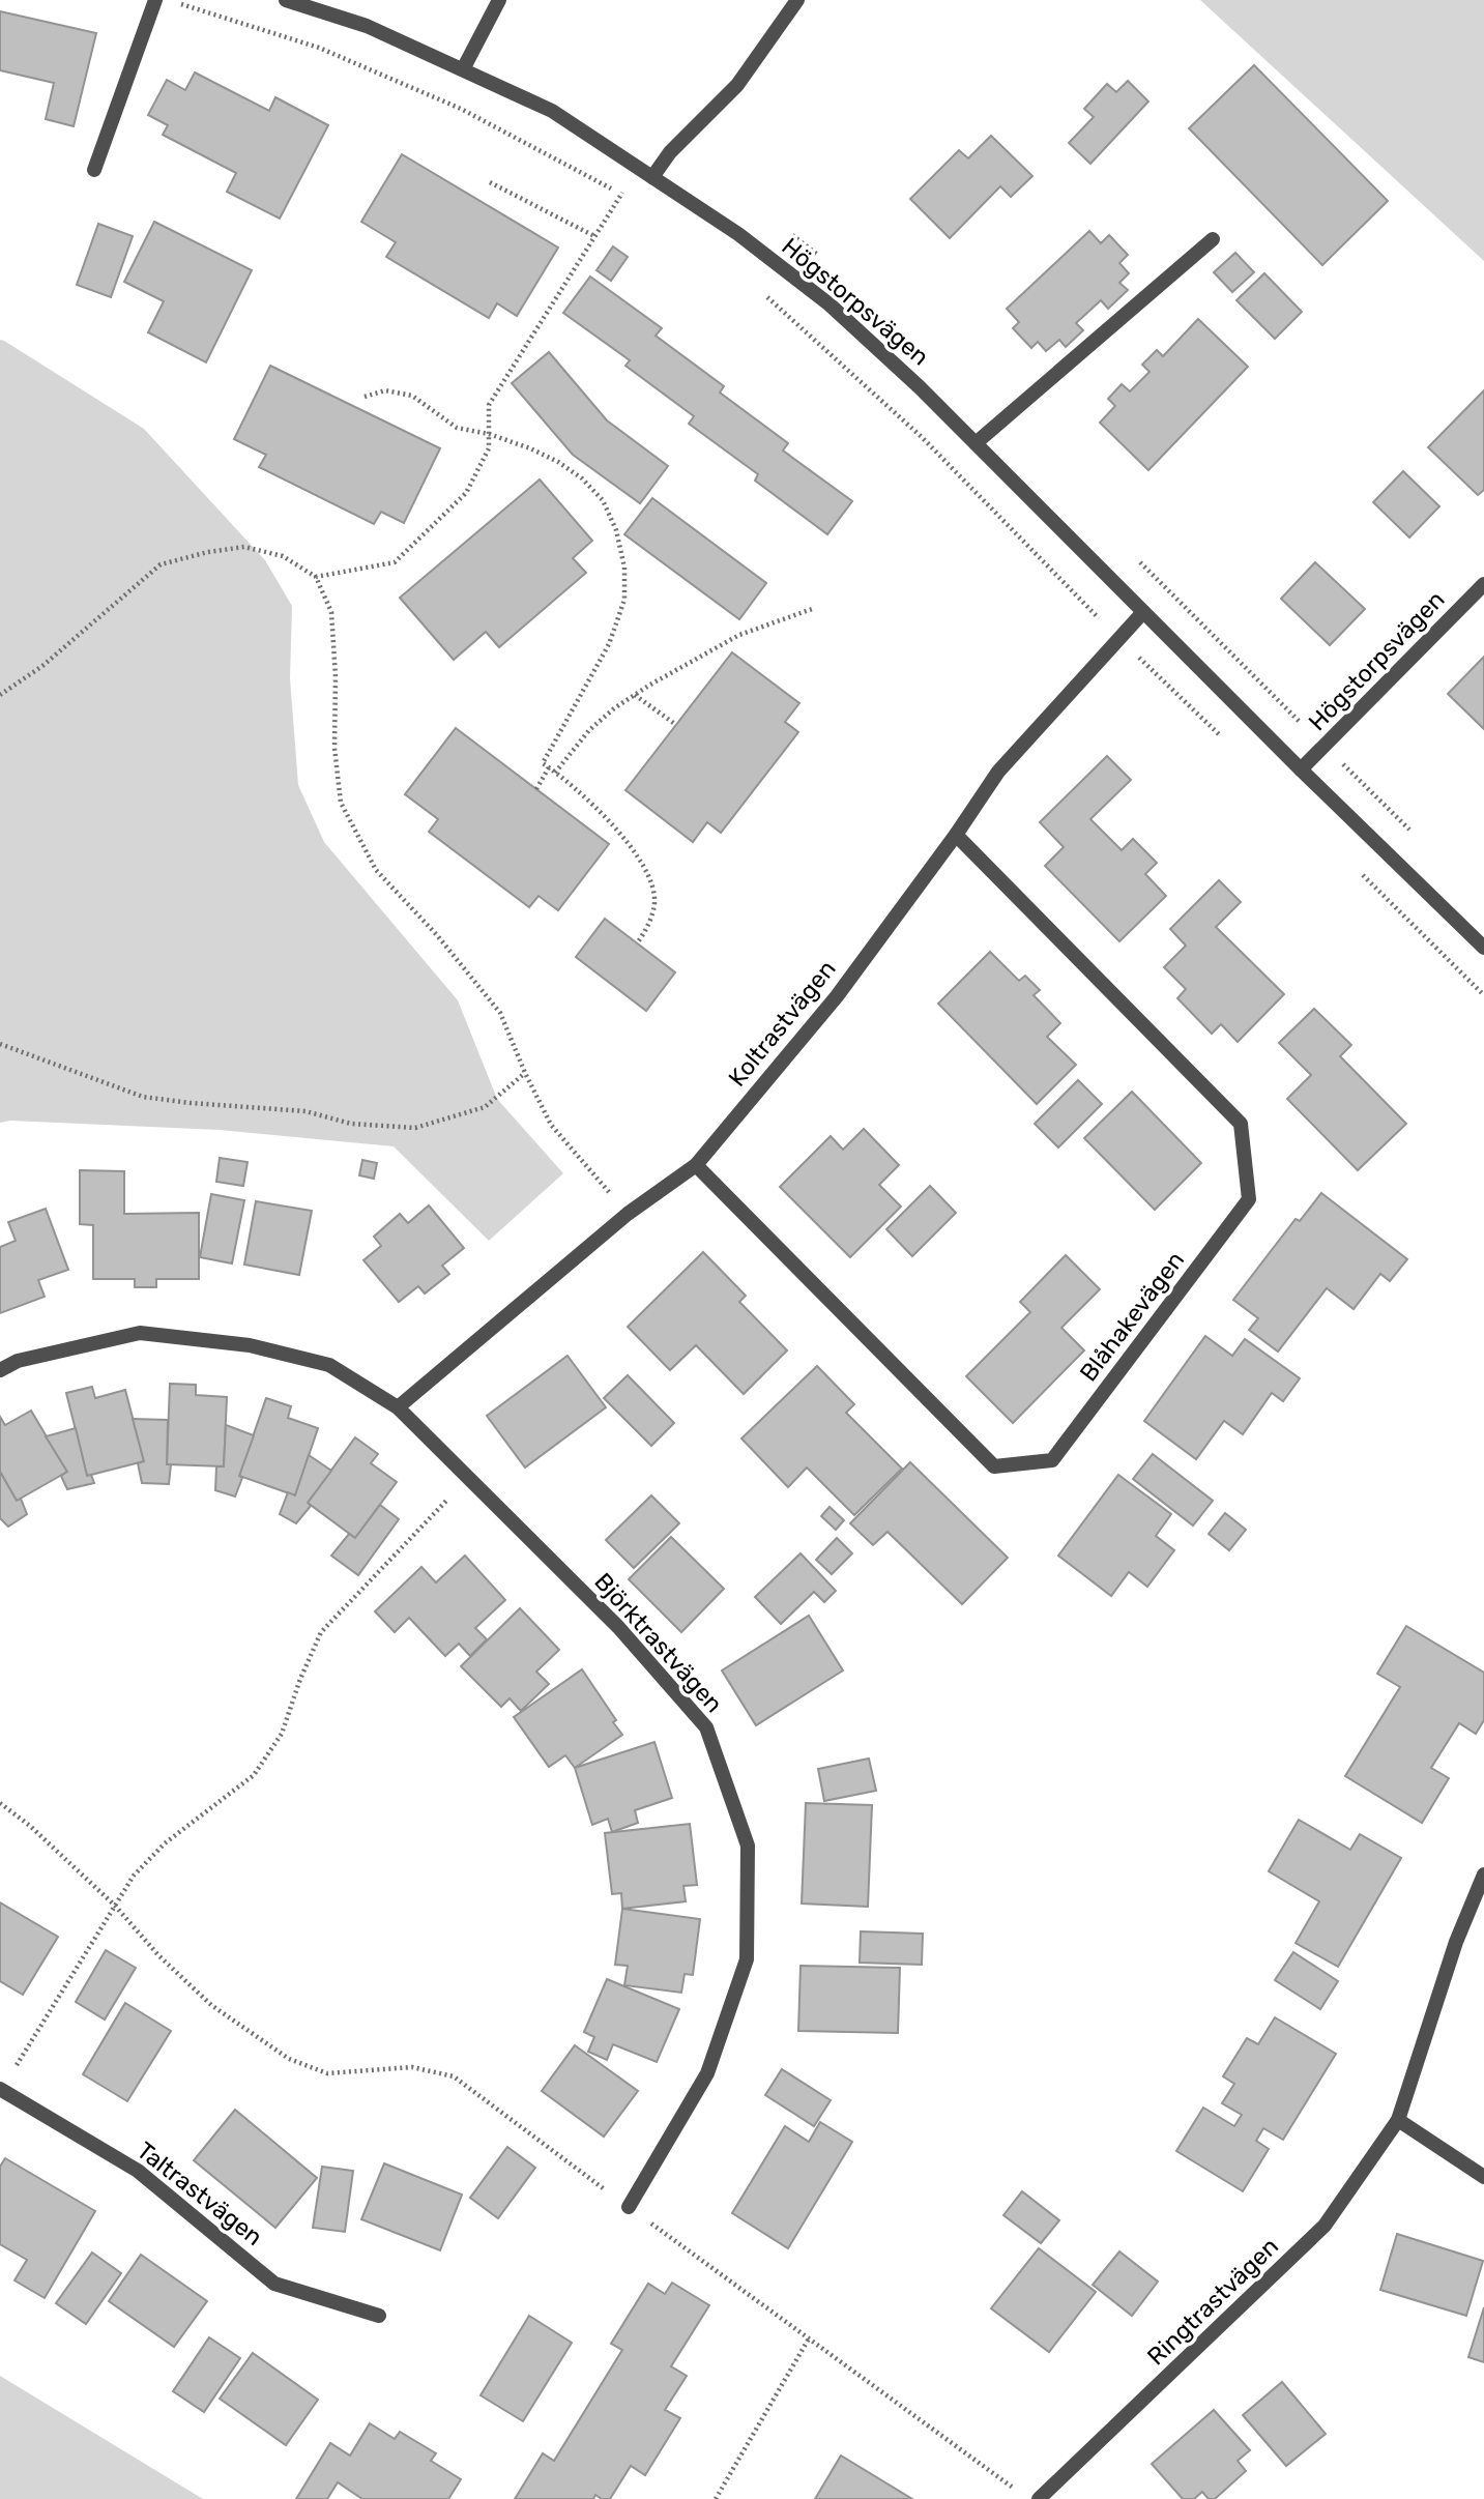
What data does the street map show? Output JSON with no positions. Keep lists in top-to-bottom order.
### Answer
{
  "streets": {
    "street": [
      "Högstorpsvägen",
      "Koltrastvägen",
      "Blåhakevägen",
      "Björktrastvägen",
      "Taltrastvägen",
      "Ringtrastvägen"
    ]
  },
  "crossings": [
    ["Högstorpsvägen", "Koltrastvägen"],
    ["Koltrastvägen", "Blåhakevägen"],
    ["Koltrastvägen", "Björktrastvägen"]
  ]
}
